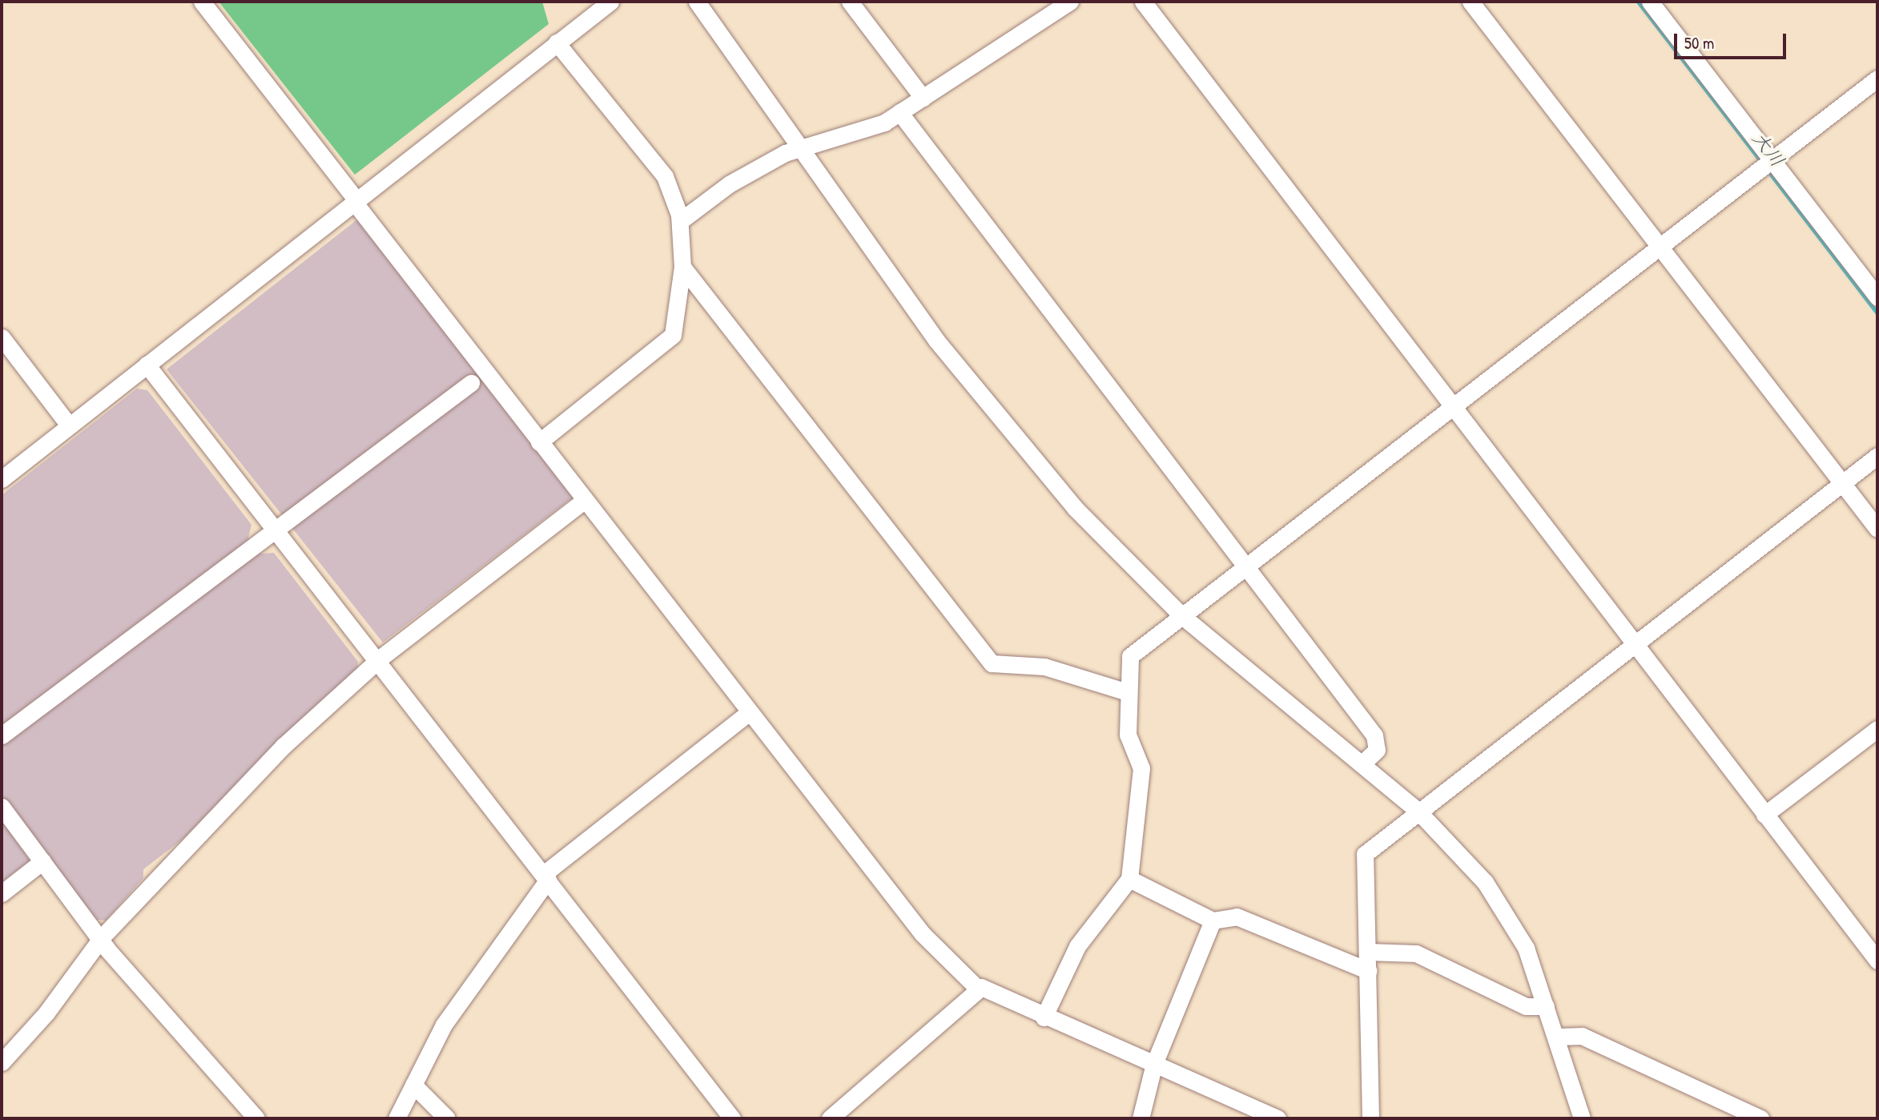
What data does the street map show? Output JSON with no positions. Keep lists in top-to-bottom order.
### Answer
{
  "water": ["大川"],
  "scale_bar": "50 m"
}
